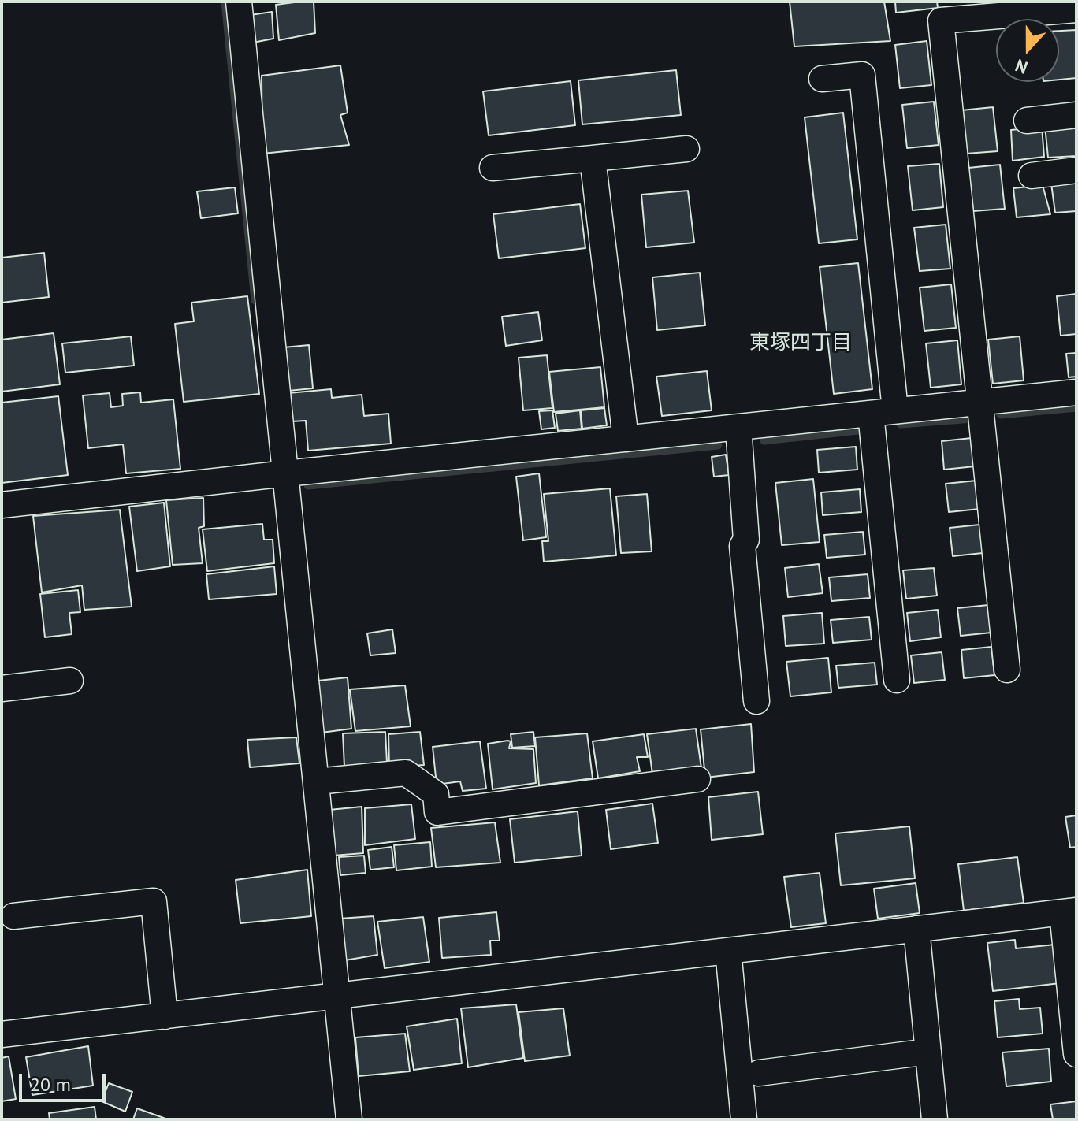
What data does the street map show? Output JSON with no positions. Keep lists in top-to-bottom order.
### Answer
{
  "districts": ["東塚四丁目"],
  "scale_bar": "20 m",
  "north": "bottom"
}
